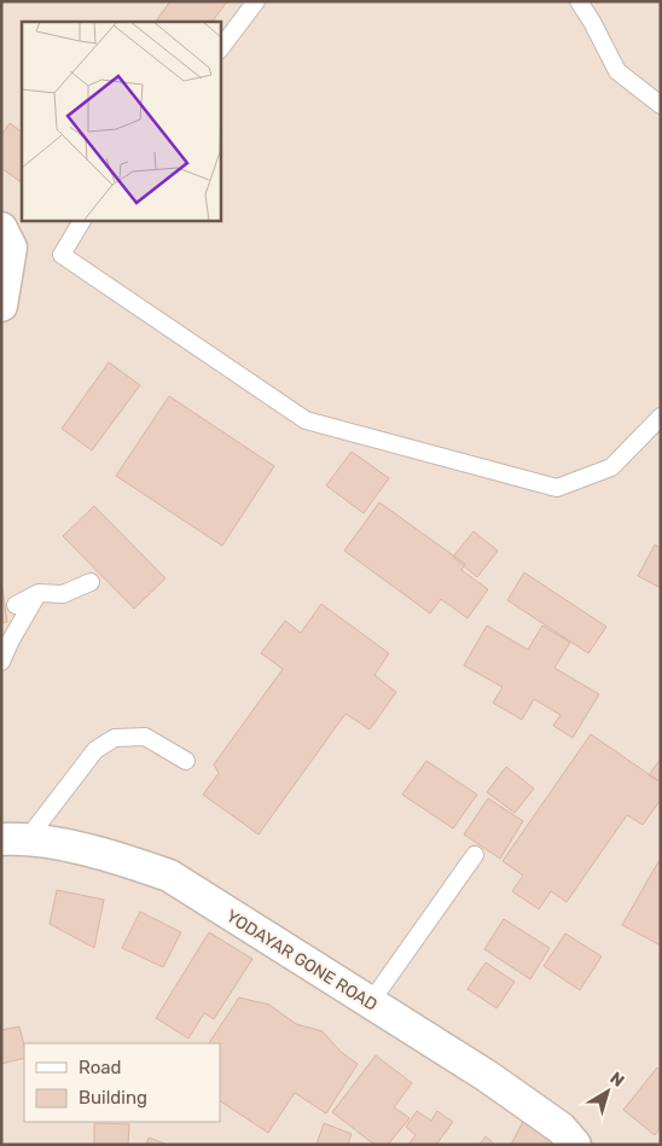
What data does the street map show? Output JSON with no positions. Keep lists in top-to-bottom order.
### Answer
{
  "streets": {
    "street": ["YODAYAR GONE ROAD"]
  },
  "legend": ["Road", "Building"],
  "north": "top right"
}
